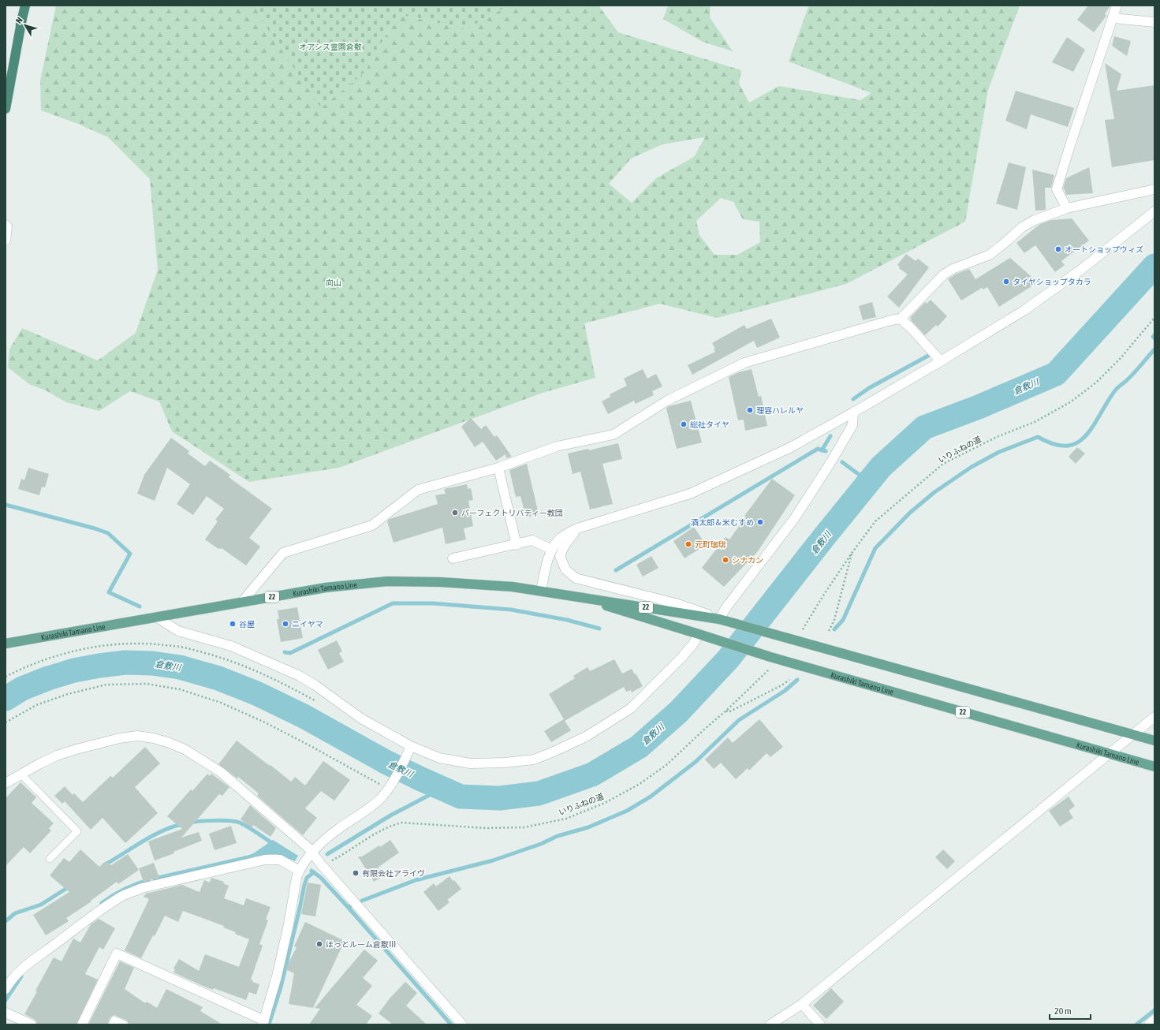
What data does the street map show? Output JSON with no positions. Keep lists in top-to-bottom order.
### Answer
{
  "streets": {
    "main road": ["Kurashiki Tamano Line", "22"],
    "path": ["いりふねの道"]
  },
  "water": ["倉敷川"],
  "parks": ["オアシス霊園倉敷", "向山"],
  "places": [
    "オートショップウィズ",
    "タイヤショップタカラ",
    "理容ハレルヤ",
    "総社タイヤ",
    "パーフェクトリバティー教団",
    "酒太郎＆米むすめ",
    "元町珈琲",
    "シナカン",
    "谷屋",
    "ニイヤマ",
    "有限会社アライヴ",
    "ほっとルーム倉敷Ⅲ"
  ],
  "scale_bar": "20 m",
  "north": "top left"
}
